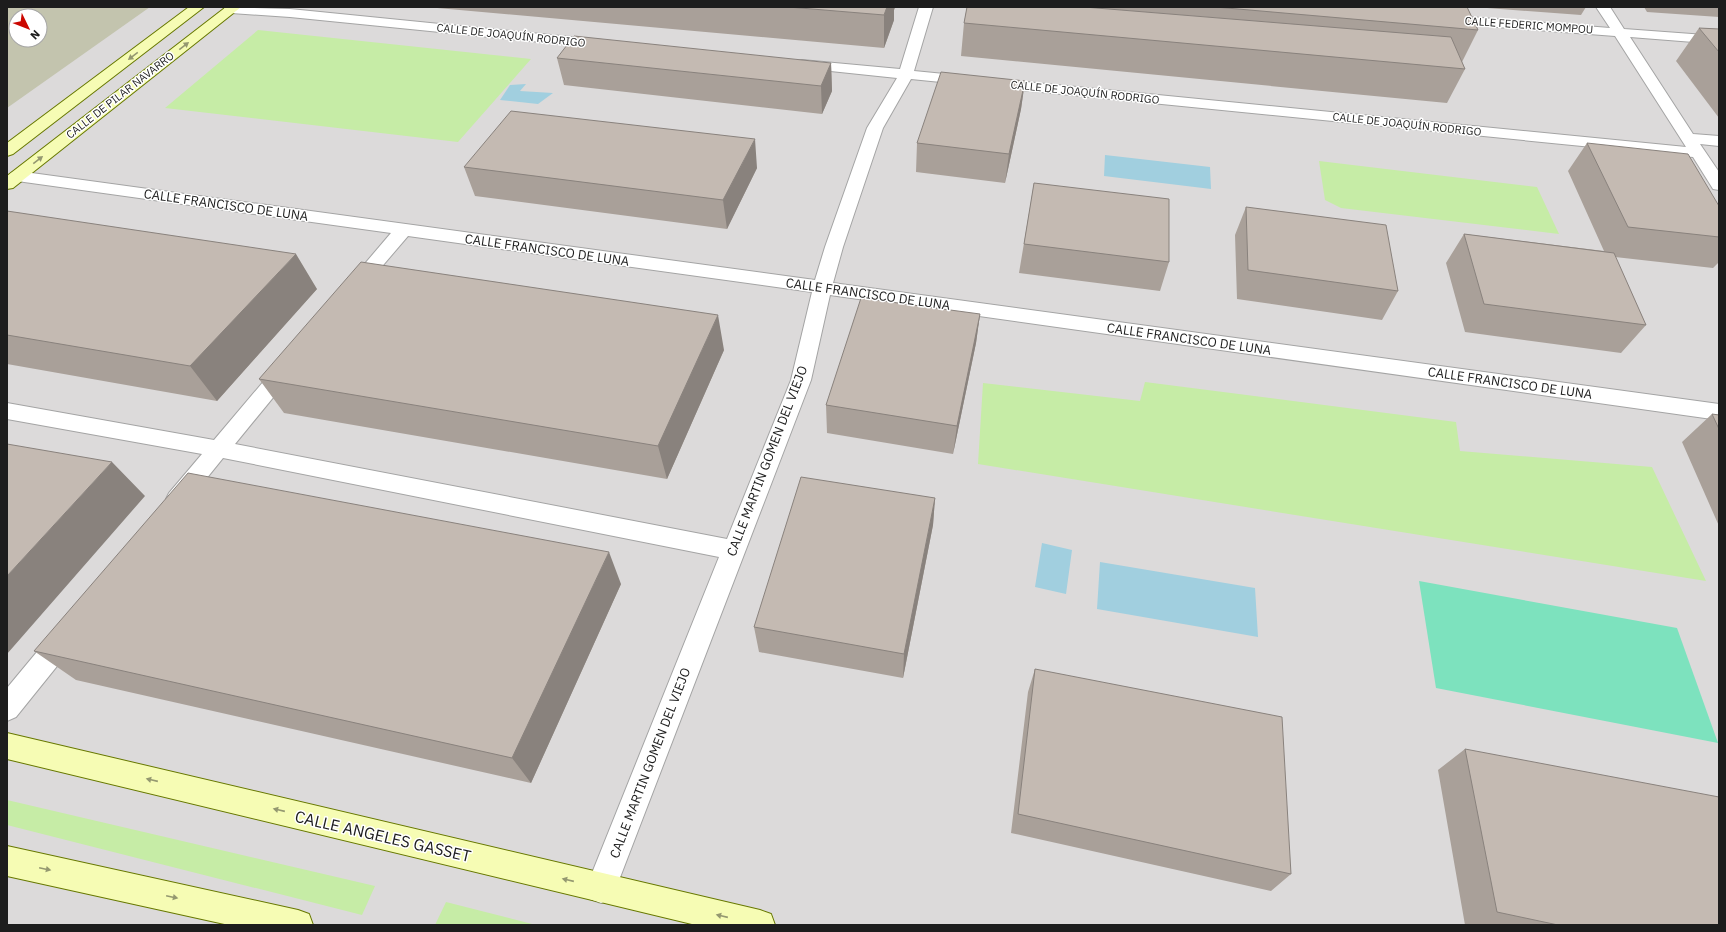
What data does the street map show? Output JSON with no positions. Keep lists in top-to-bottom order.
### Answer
{
  "streets": {
    "street": [
      "CALLE FEDERIC MOMPOU",
      "CALLE DE JOAQUÍN RODRIGO",
      "CALLE DE PILAR NAVARRO",
      "CALLE FRANCISCO DE LUNA",
      "CALLE MARTIN GOMEN DEL VIEJO",
      "CALLE ANGELES GASSET"
    ]
  },
  "crossings": [
    ["CALLE DE JOAQUÍN RODRIGO", "CALLE DE PILAR NAVARRO"],
    ["CALLE DE JOAQUÍN RODRIGO", "CALLE MARTIN GOMEN DEL VIEJO"],
    ["CALLE DE PILAR NAVARRO", "CALLE FRANCISCO DE LUNA"],
    ["CALLE FRANCISCO DE LUNA", "CALLE MARTIN GOMEN DEL VIEJO"],
    ["CALLE MARTIN GOMEN DEL VIEJO", "CALLE ANGELES GASSET"]
  ],
  "north": "bottom right"
}
